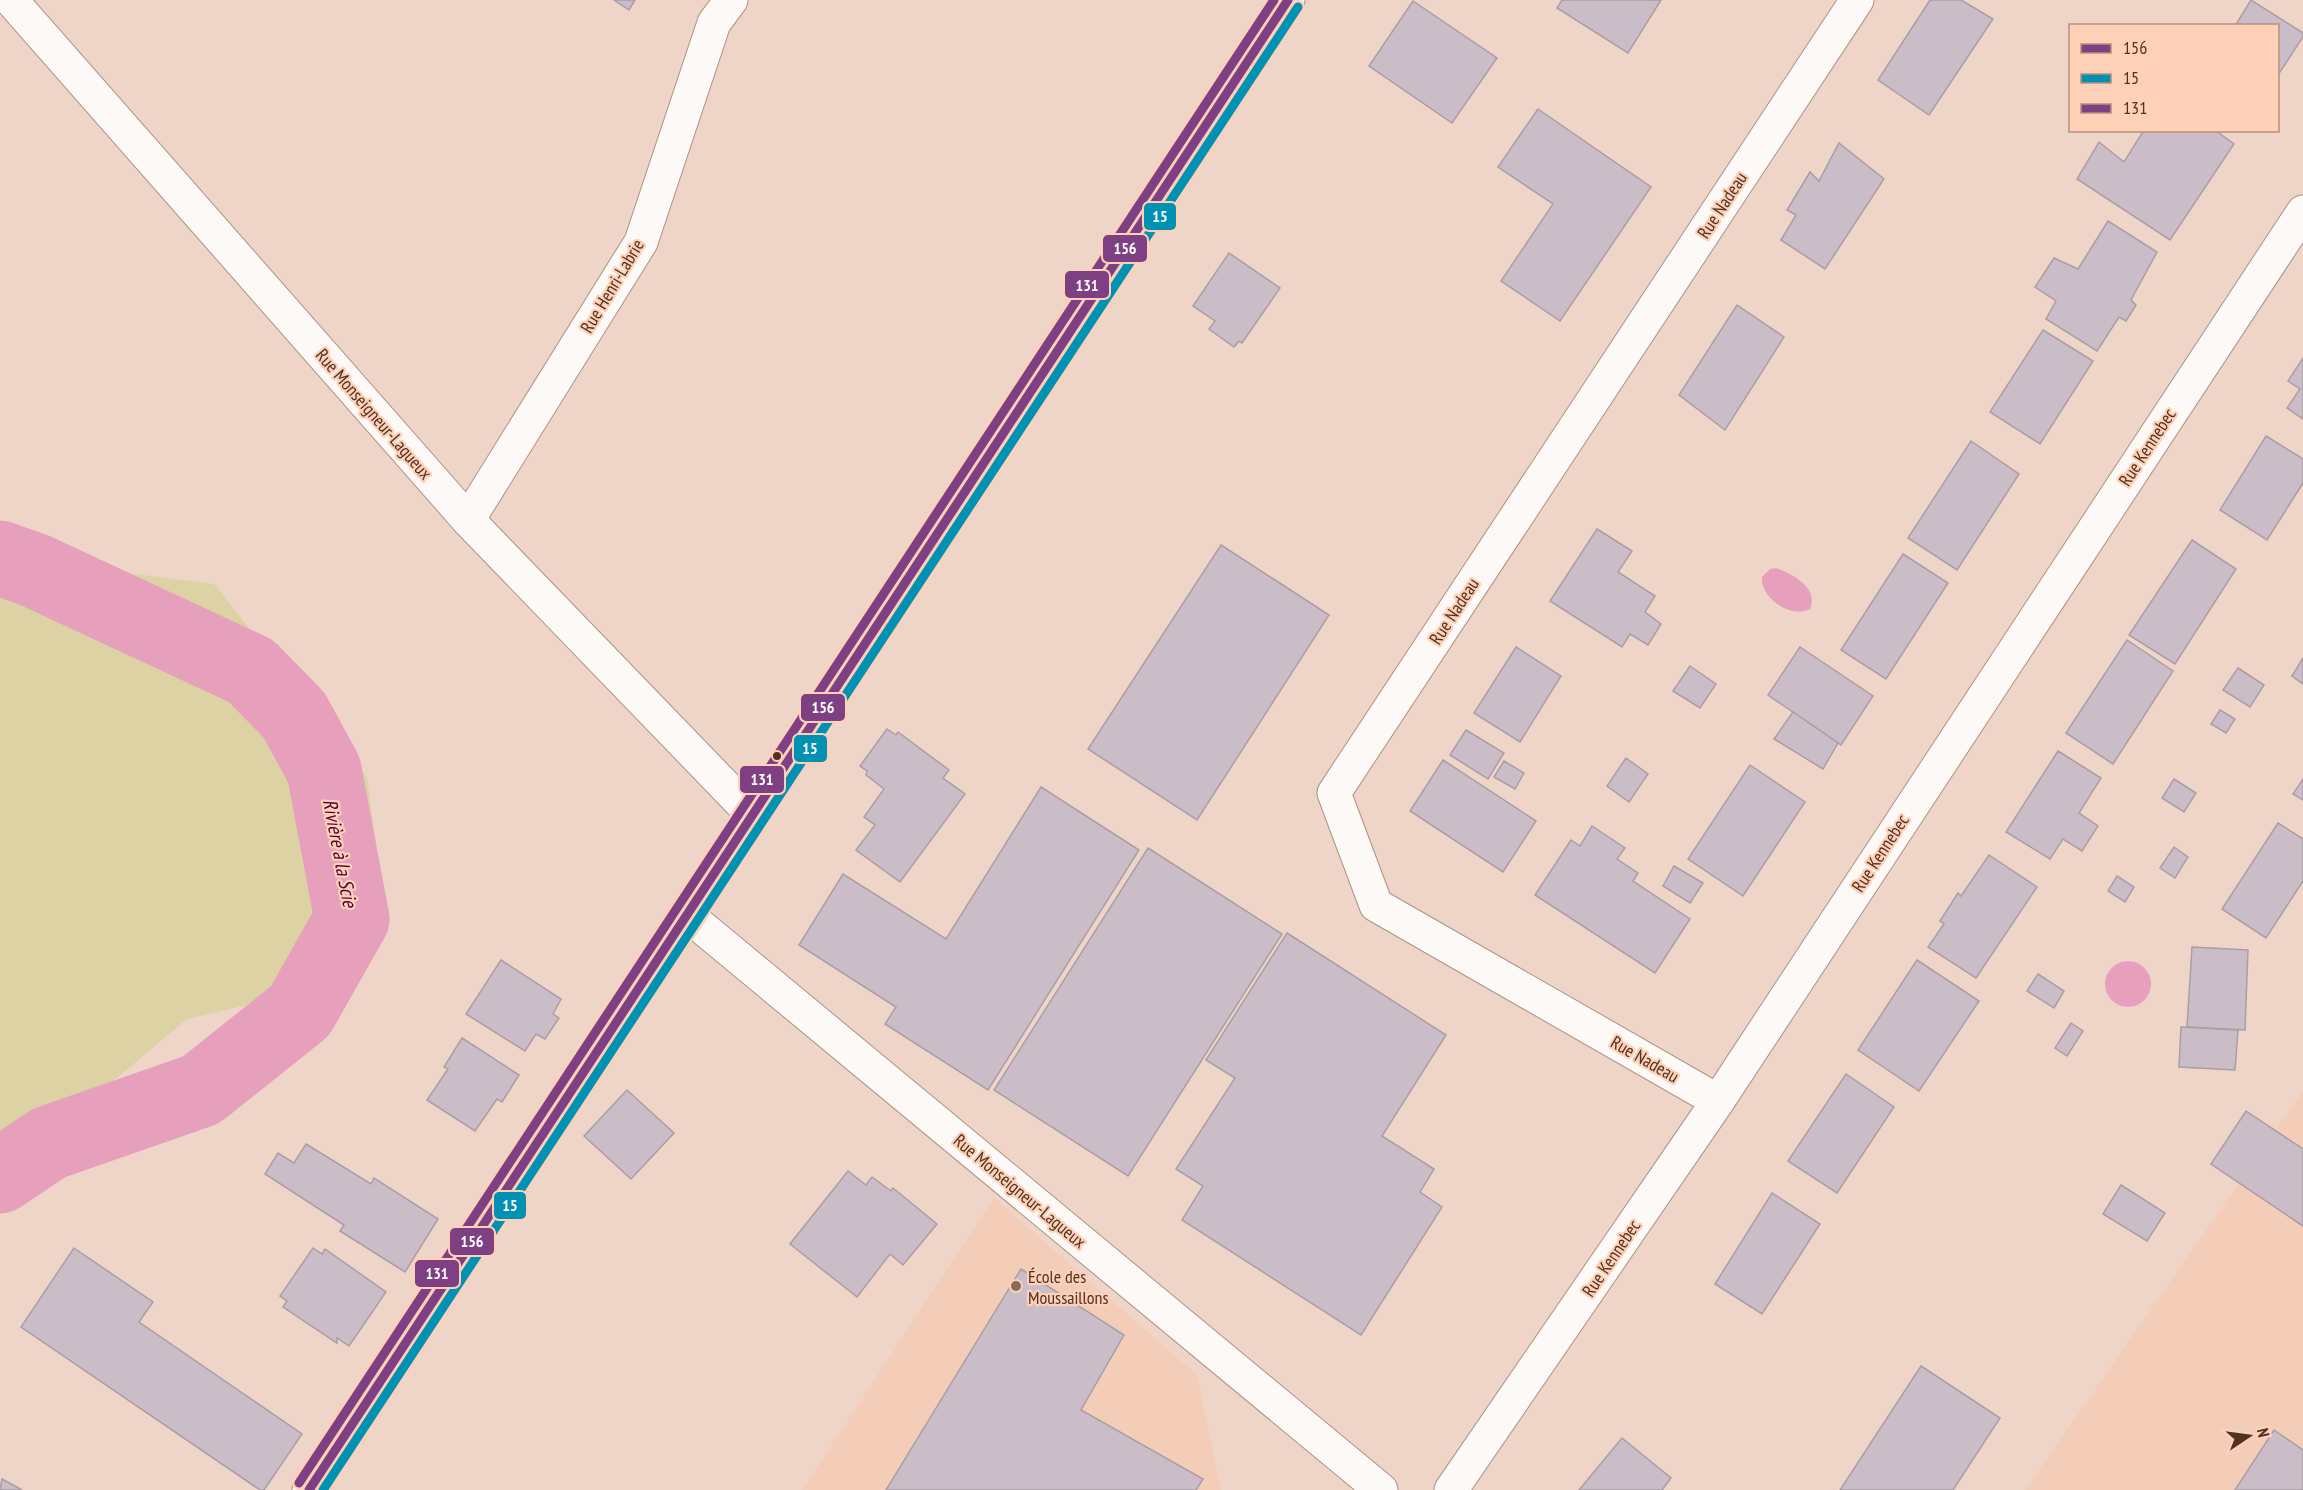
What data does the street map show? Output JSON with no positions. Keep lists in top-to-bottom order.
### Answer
{
  "streets": {
    "street": [
      "Rue Nadeau",
      "Rue Henri-Labrie",
      "Rue Monseigneur-Lagueux",
      "Rue Kennebec"
    ]
  },
  "crossings": [
    ["Rue Nadeau", "Rue Kennebec"],
    ["Rue Henri-Labrie", "Rue Monseigneur-Lagueux"]
  ],
  "water": ["Rivière à la Scie"],
  "places": ["École des Moussaillons"],
  "lines": ["transit line 156", "transit line 131", "transit line 15"],
  "legend": ["156", "15", "131"],
  "north": "right"
}
